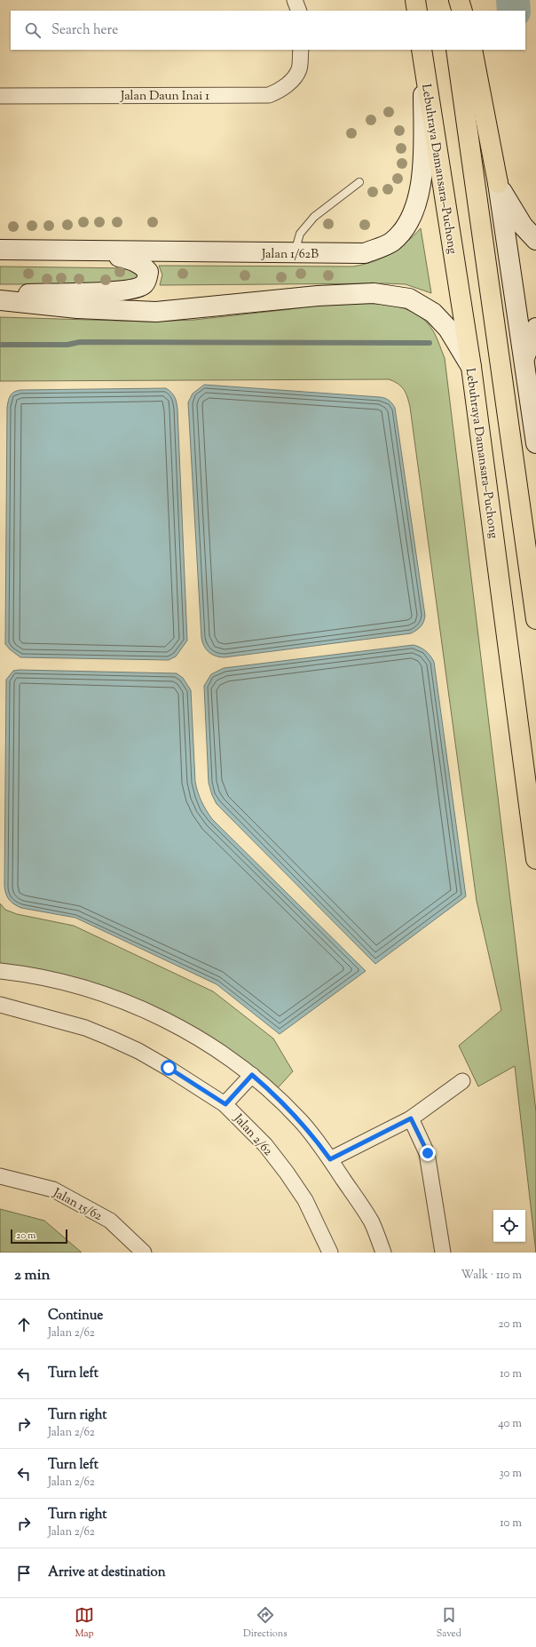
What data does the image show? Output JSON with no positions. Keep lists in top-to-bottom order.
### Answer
{
  "streets": {
    "highway": ["Lebuhraya Damansara–Puchong"],
    "main road": ["Jalan 1/62B"],
    "street": ["Jalan Daun Inai 1", "Jalan 2/62", "Jalan 15/62"]
  },
  "crossings": [
    ["Lebuhraya Damansara–Puchong", "Jalan 1/62B"]
  ],
  "scale_bar": "20 m",
  "page": {
    "search": "Search here",
    "scale": "20 m",
    "heading": ["2 min", "Walk · 110 m"],
    "list": [
      ["Continue", "Jalan 2/62", "20 m"],
      ["Turn left", "10 m"],
      ["Turn right", "Jalan 2/62", "40 m"],
      ["Turn left", "Jalan 2/62", "30 m"],
      ["Turn right", "Jalan 2/62", "10 m"],
      "Arrive at destination"
    ],
    "nav": ["Map", "Directions", "Saved"]
  }
}
